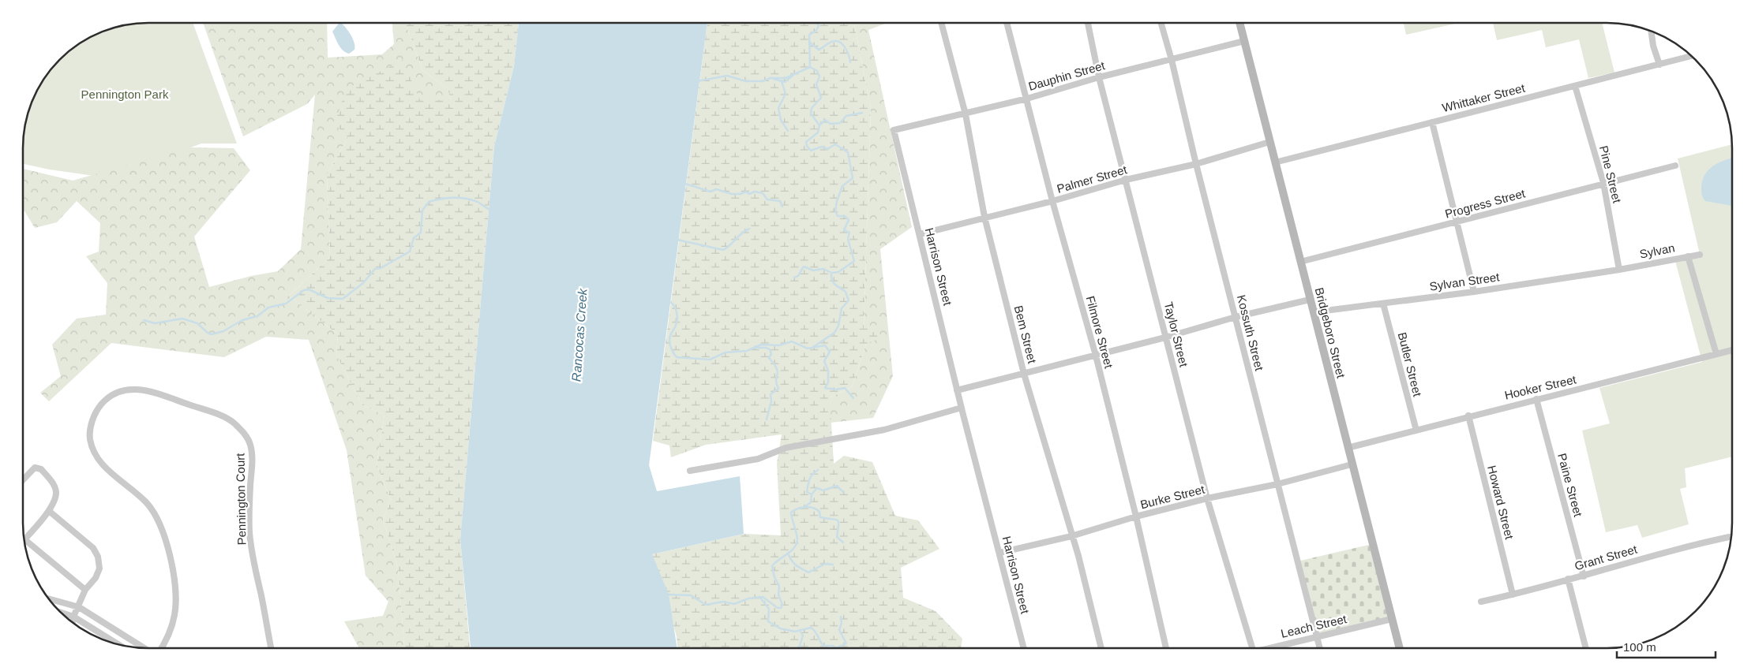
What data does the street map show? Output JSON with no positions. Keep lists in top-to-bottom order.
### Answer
{
  "streets": {
    "main road": ["Bridgeboro Street"],
    "street": [
      "Dauphin Street",
      "Whittaker Street",
      "Pine Street",
      "Palmer Street",
      "Progress Street",
      "Sylvan",
      "Harrison Street",
      "Sylvan Street",
      "Filmore Street",
      "Kossuth Street",
      "Bem Street",
      "Taylor Street",
      "Butler Street",
      "Hooker Street",
      "Paine Street",
      "Burke Street",
      "Pennington Court",
      "Howard Street",
      "Grant Street",
      "Leach Street"
    ]
  },
  "crossings": [
    ["Dauphin Street", "Harrison Street"],
    ["Dauphin Street", "Filmore Street"],
    ["Dauphin Street", "Kossuth Street"],
    ["Dauphin Street", "Bridgeboro Street"],
    ["Dauphin Street", "Bem Street"],
    ["Dauphin Street", "Taylor Street"],
    ["Whittaker Street", "Pine Street"],
    ["Whittaker Street", "Bridgeboro Street"],
    ["Pine Street", "Progress Street"],
    ["Pine Street", "Sylvan"],
    ["Pine Street", "Sylvan Street"],
    ["Palmer Street", "Harrison Street"],
    ["Palmer Street", "Filmore Street"],
    ["Palmer Street", "Kossuth Street"],
    ["Palmer Street", "Bridgeboro Street"],
    ["Palmer Street", "Bem Street"],
    ["Palmer Street", "Taylor Street"],
    ["Progress Street", "Bridgeboro Street"],
    ["Sylvan", "Sylvan Street"],
    ["Harrison Street", "Burke Street"],
    ["Sylvan Street", "Bridgeboro Street"],
    ["Sylvan Street", "Butler Street"],
    ["Filmore Street", "Burke Street"],
    ["Kossuth Street", "Burke Street"],
    ["Kossuth Street", "Leach Street"],
    ["Bridgeboro Street", "Hooker Street"],
    ["Bridgeboro Street", "Burke Street"],
    ["Bridgeboro Street", "Leach Street"],
    ["Bem Street", "Burke Street"],
    ["Taylor Street", "Burke Street"],
    ["Butler Street", "Hooker Street"],
    ["Hooker Street", "Paine Street"],
    ["Hooker Street", "Howard Street"],
    ["Paine Street", "Grant Street"],
    ["Howard Street", "Grant Street"]
  ],
  "water": ["Rancocas Creek"],
  "parks": ["Pennington Park"],
  "scale_bar": "100 m"
}
